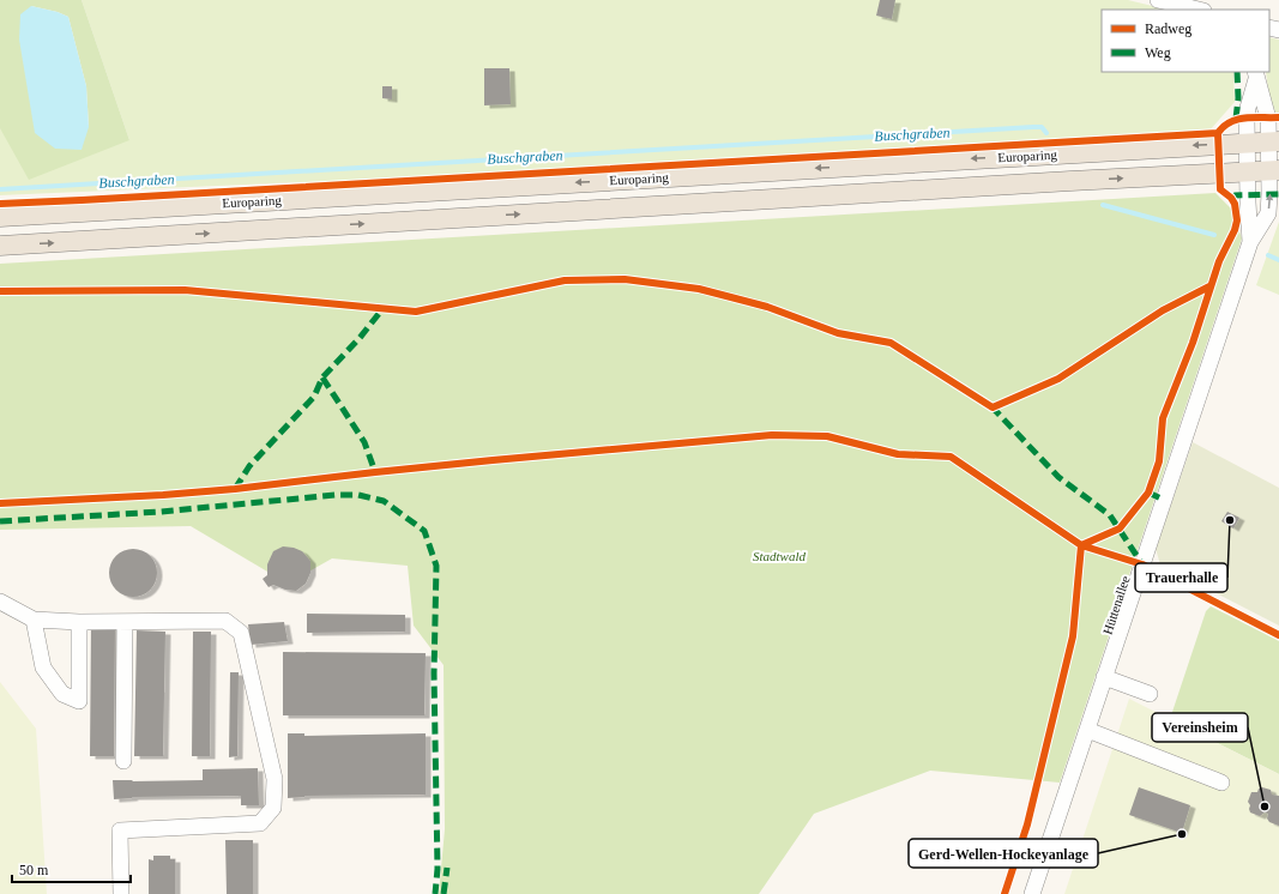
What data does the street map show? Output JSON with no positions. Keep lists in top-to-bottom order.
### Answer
{
  "streets": {
    "main road": ["Europaring"],
    "street": ["Hüttenallee"]
  },
  "crossings": [
    ["Europaring", "Hüttenallee"]
  ],
  "water": ["Buschgraben"],
  "parks": ["Stadtwald"],
  "places": ["Trauerhalle", "Vereinsheim", "Gerd-Wellen-Hockeyanlage"],
  "legend": ["Radweg", "Weg"],
  "scale_bar": "50 m"
}
